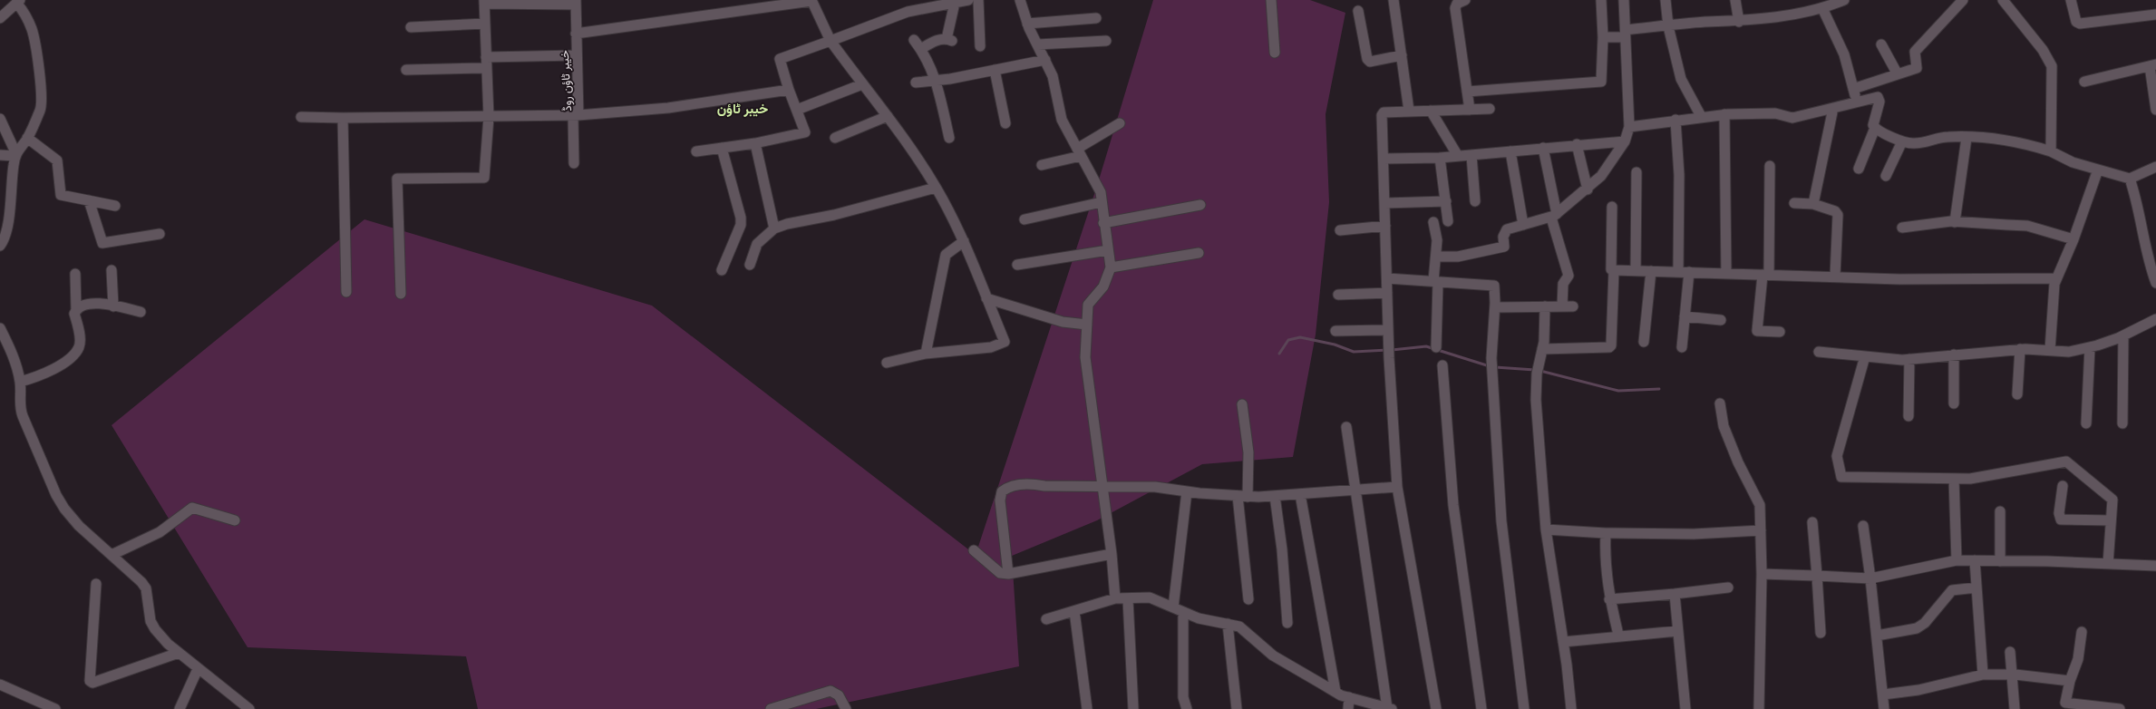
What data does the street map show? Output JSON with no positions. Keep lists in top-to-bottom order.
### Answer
{
  "streets": {
    "street": ["خیبر ٹاؤن روڈ"]
  },
  "districts": ["خیبر ٹاؤن"]
}
